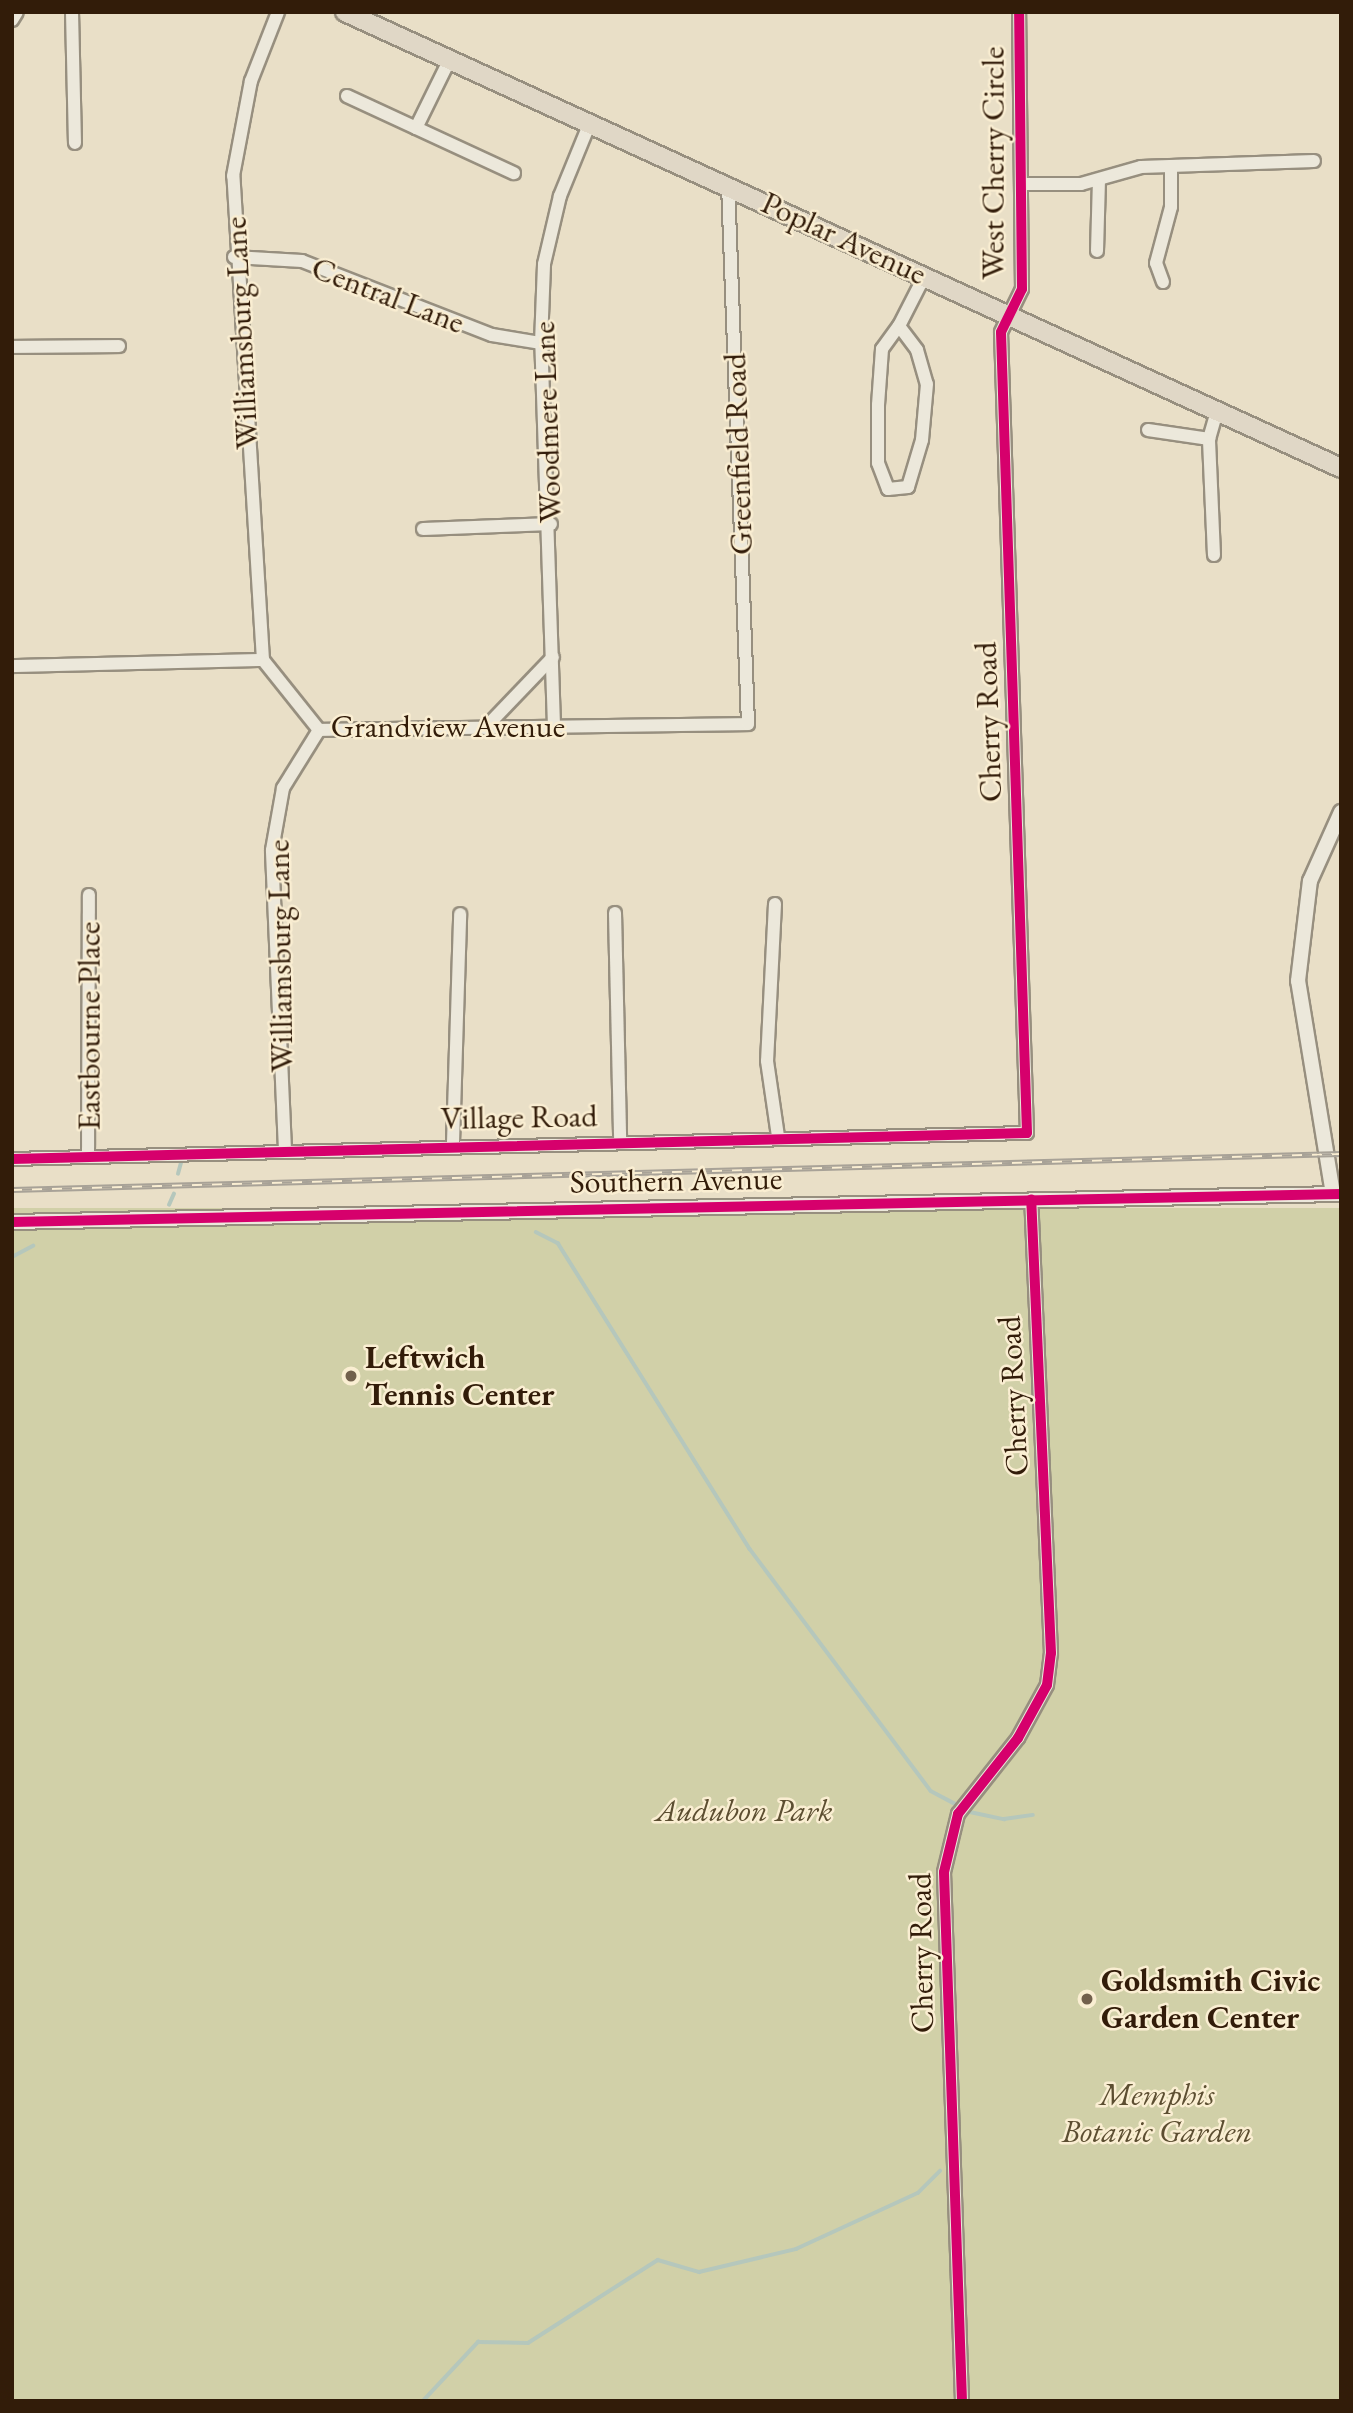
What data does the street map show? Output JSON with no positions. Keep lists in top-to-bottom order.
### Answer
{
  "streets": {
    "main road": ["Poplar Avenue"],
    "street": [
      "West Cherry Circle",
      "Central Lane",
      "Williamsburg Lane",
      "Woodmere Lane",
      "Greenfield Road",
      "Cherry Road",
      "Grandview Avenue",
      "Eastbourne Place",
      "Village Road",
      "Southern Avenue"
    ]
  },
  "crossings": [
    ["West Cherry Circle", "Poplar Avenue"],
    ["West Cherry Circle", "Cherry Road"],
    ["Poplar Avenue", "Woodmere Lane"],
    ["Poplar Avenue", "Greenfield Road"],
    ["Poplar Avenue", "Cherry Road"],
    ["Central Lane", "Williamsburg Lane"],
    ["Central Lane", "Woodmere Lane"],
    ["Williamsburg Lane", "Grandview Avenue"],
    ["Williamsburg Lane", "Village Road"],
    ["Woodmere Lane", "Grandview Avenue"],
    ["Greenfield Road", "Grandview Avenue"],
    ["Cherry Road", "Village Road"],
    ["Cherry Road", "Southern Avenue"],
    ["Eastbourne Place", "Village Road"]
  ],
  "parks": ["Audubon Park", "Memphis Botanic Garden"],
  "places": ["Leftwich Tennis Center", "Goldsmith Civic Garden Center"]
}
